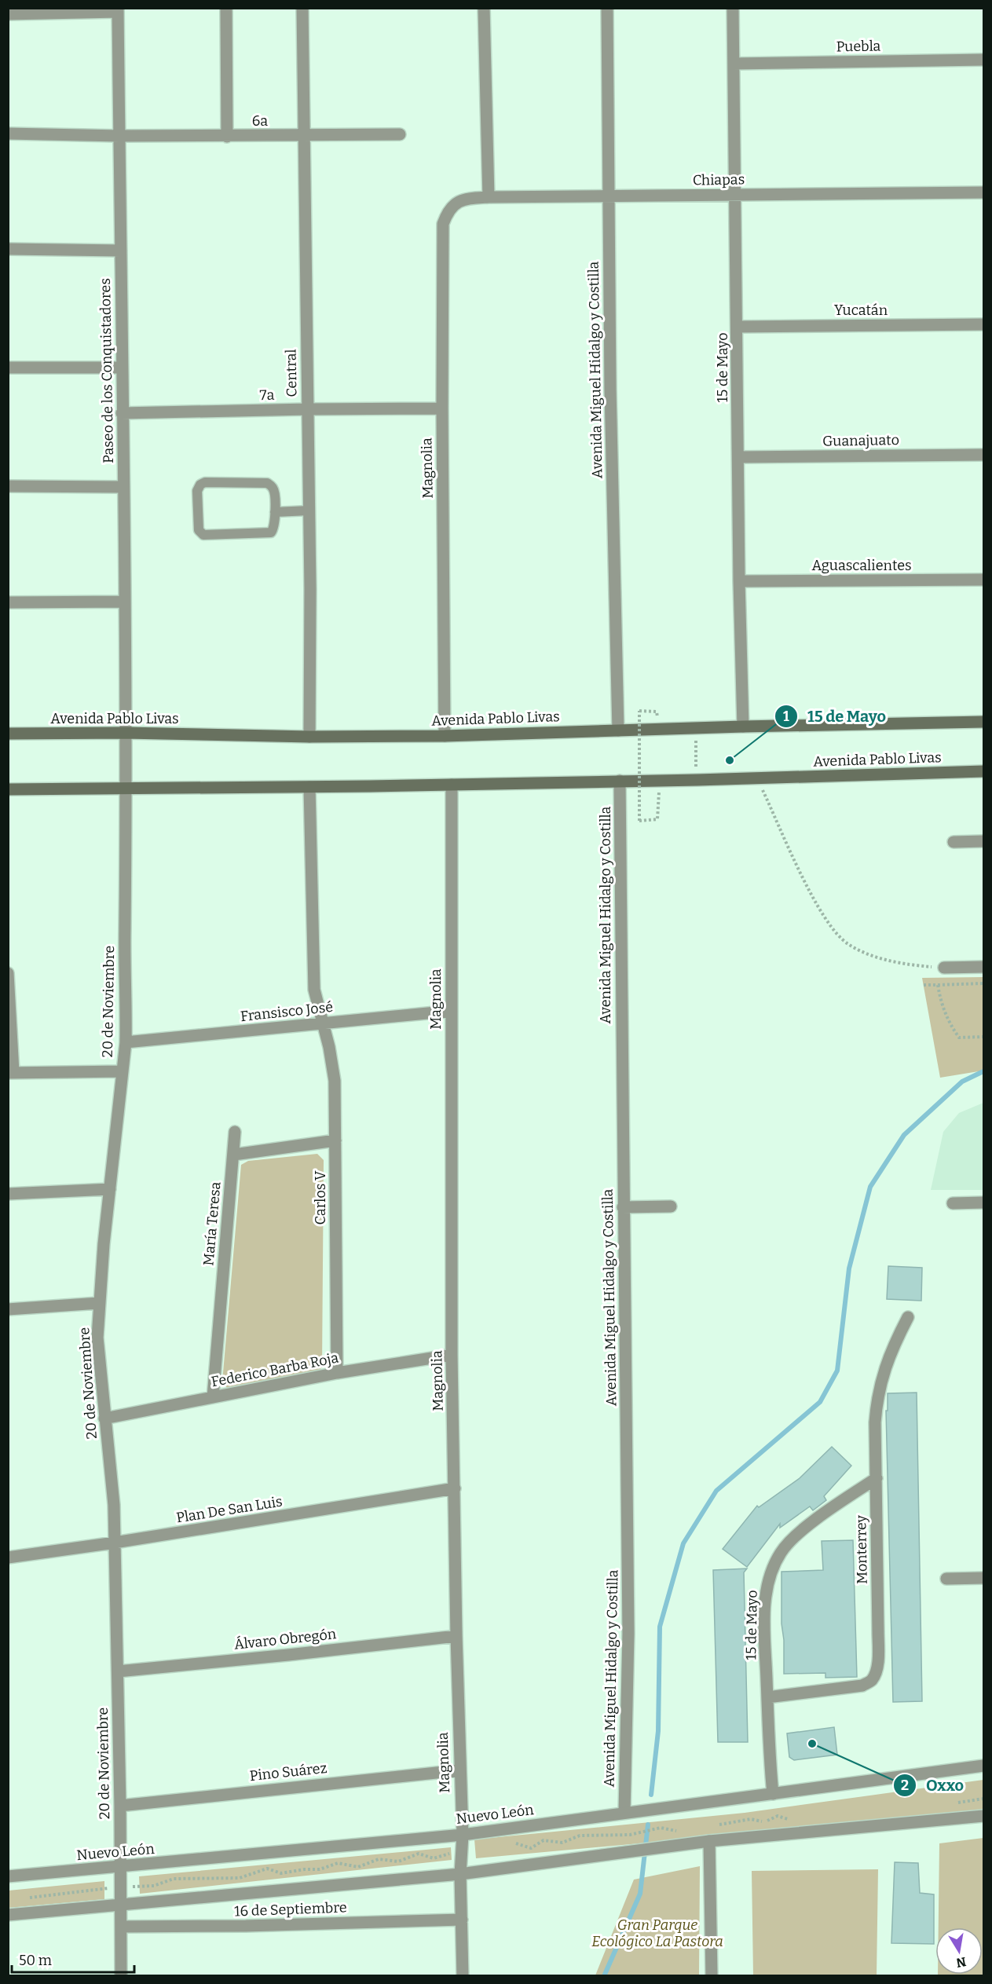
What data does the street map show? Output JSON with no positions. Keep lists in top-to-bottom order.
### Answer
{
  "streets": {
    "main road": ["Avenida Pablo Livas"],
    "street": [
      "Puebla",
      "6a",
      "Chiapas",
      "Yucatán",
      "15 de Mayo",
      "Avenida Miguel Hidalgo y Costilla",
      "Paseo de los Conquistadores",
      "Central",
      "7a",
      "Guanajuato",
      "Magnolia",
      "Aguascalientes",
      "20 de Noviembre",
      "Fransisco José",
      "Carlos V",
      "María Teresa",
      "Federico Barba Roja",
      "Plan De San Luis",
      "Monterrey",
      "Álvaro Obregón",
      "Pino Suárez",
      "Nuevo León",
      "16 de Septiembre"
    ]
  },
  "crossings": [
    ["Puebla", "15 de Mayo"],
    ["6a", "Paseo de los Conquistadores"],
    ["6a", "Central"],
    ["Chiapas", "15 de Mayo"],
    ["Chiapas", "Avenida Miguel Hidalgo y Costilla"],
    ["Chiapas", "Magnolia"],
    ["Yucatán", "15 de Mayo"],
    ["15 de Mayo", "Guanajuato"],
    ["15 de Mayo", "Aguascalientes"],
    ["15 de Mayo", "Avenida Pablo Livas"],
    ["15 de Mayo", "Monterrey"],
    ["15 de Mayo", "Nuevo León"],
    ["Avenida Miguel Hidalgo y Costilla", "Avenida Pablo Livas"],
    ["Avenida Miguel Hidalgo y Costilla", "Nuevo León"],
    ["Paseo de los Conquistadores", "7a"],
    ["Paseo de los Conquistadores", "Avenida Pablo Livas"],
    ["Paseo de los Conquistadores", "20 de Noviembre"],
    ["Central", "7a"],
    ["Central", "Avenida Pablo Livas"],
    ["7a", "Magnolia"],
    ["Magnolia", "Avenida Pablo Livas"],
    ["Magnolia", "Fransisco José"],
    ["Magnolia", "Federico Barba Roja"],
    ["Magnolia", "Plan De San Luis"],
    ["Magnolia", "Álvaro Obregón"],
    ["Magnolia", "Pino Suárez"],
    ["Magnolia", "Nuevo León"],
    ["Magnolia", "16 de Septiembre"],
    ["Avenida Pablo Livas", "20 de Noviembre"],
    ["20 de Noviembre", "Fransisco José"],
    ["20 de Noviembre", "Federico Barba Roja"],
    ["20 de Noviembre", "Plan De San Luis"],
    ["20 de Noviembre", "Álvaro Obregón"],
    ["20 de Noviembre", "Pino Suárez"],
    ["20 de Noviembre", "Nuevo León"],
    ["20 de Noviembre", "16 de Septiembre"],
    ["Fransisco José", "Carlos V"],
    ["Carlos V", "Federico Barba Roja"],
    ["María Teresa", "Federico Barba Roja"]
  ],
  "parks": ["Gran Parque Ecológico La Pastora"],
  "places": ["15 de Mayo", "Oxxo"],
  "scale_bar": "50 m",
  "north": "bottom"
}
